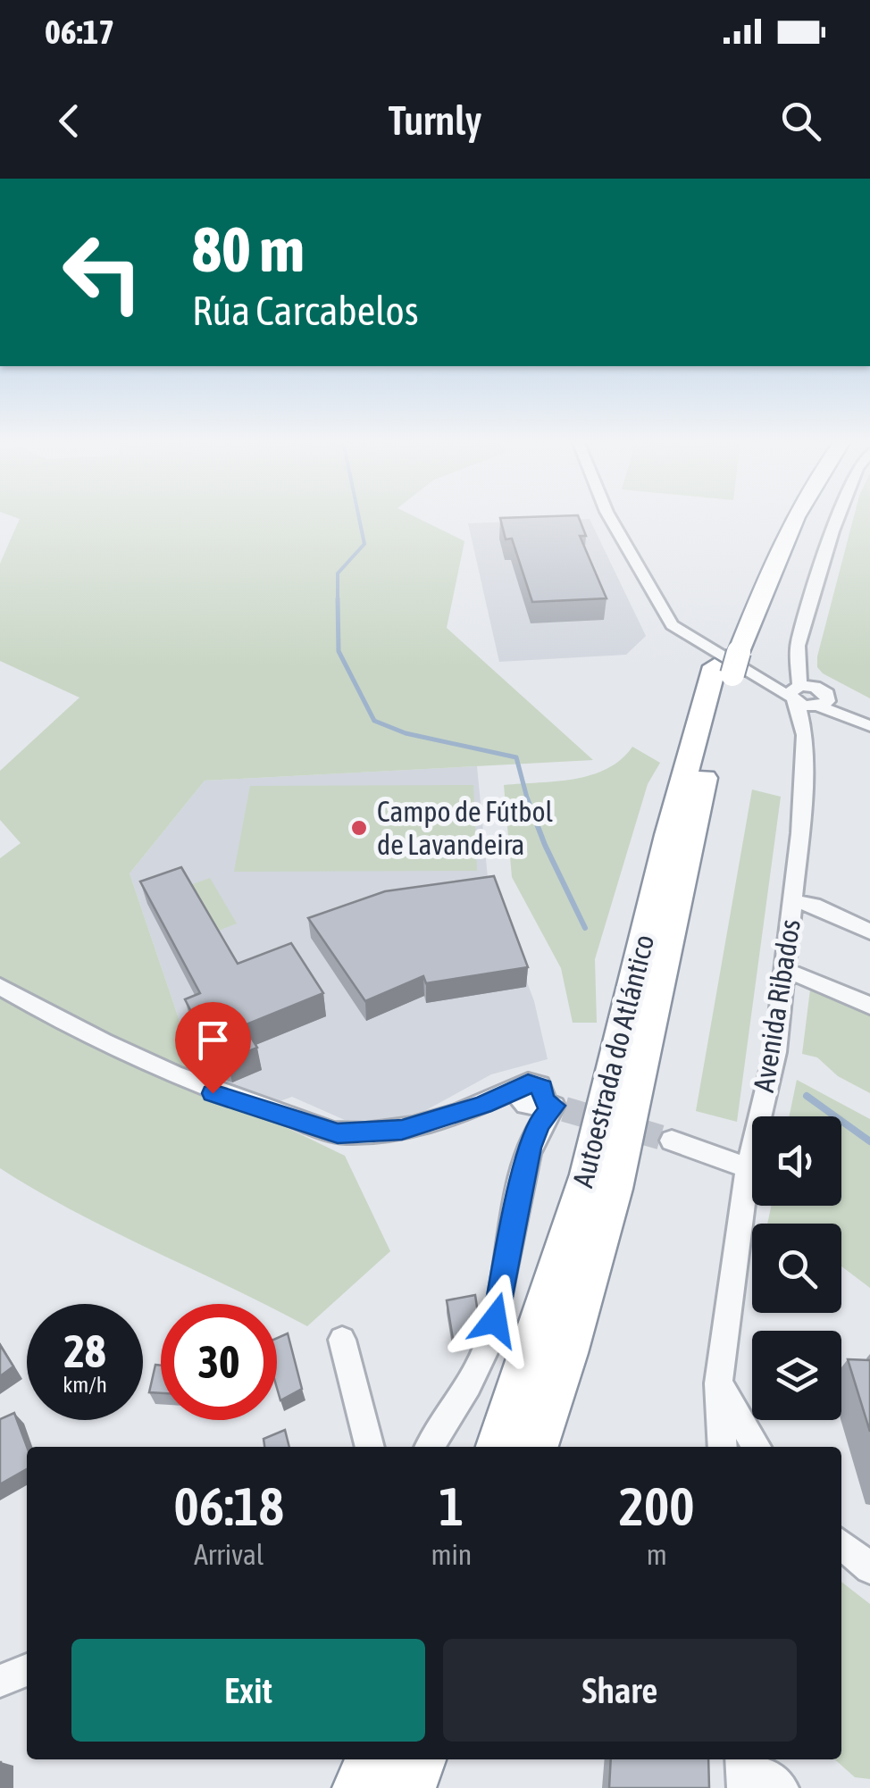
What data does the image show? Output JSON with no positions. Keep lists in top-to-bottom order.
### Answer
{
  "streets": {
    "highway": ["Autoestrada do Atlántico"],
    "street": ["Avenida Ribados"]
  },
  "places": ["Campo de Fútbol de Lavandeira"],
  "page": {
    "status": "06:17",
    "header": "Turnly",
    "turn": ["80 m", "Rúa Carcabelos"],
    "speed": "28 km/h",
    "limit": "30",
    "eta": [
      "06:18",
      "Arrival",
      "1",
      "min",
      "200",
      "m"
    ],
    "buttons": ["Exit", "Share"]
  }
}
